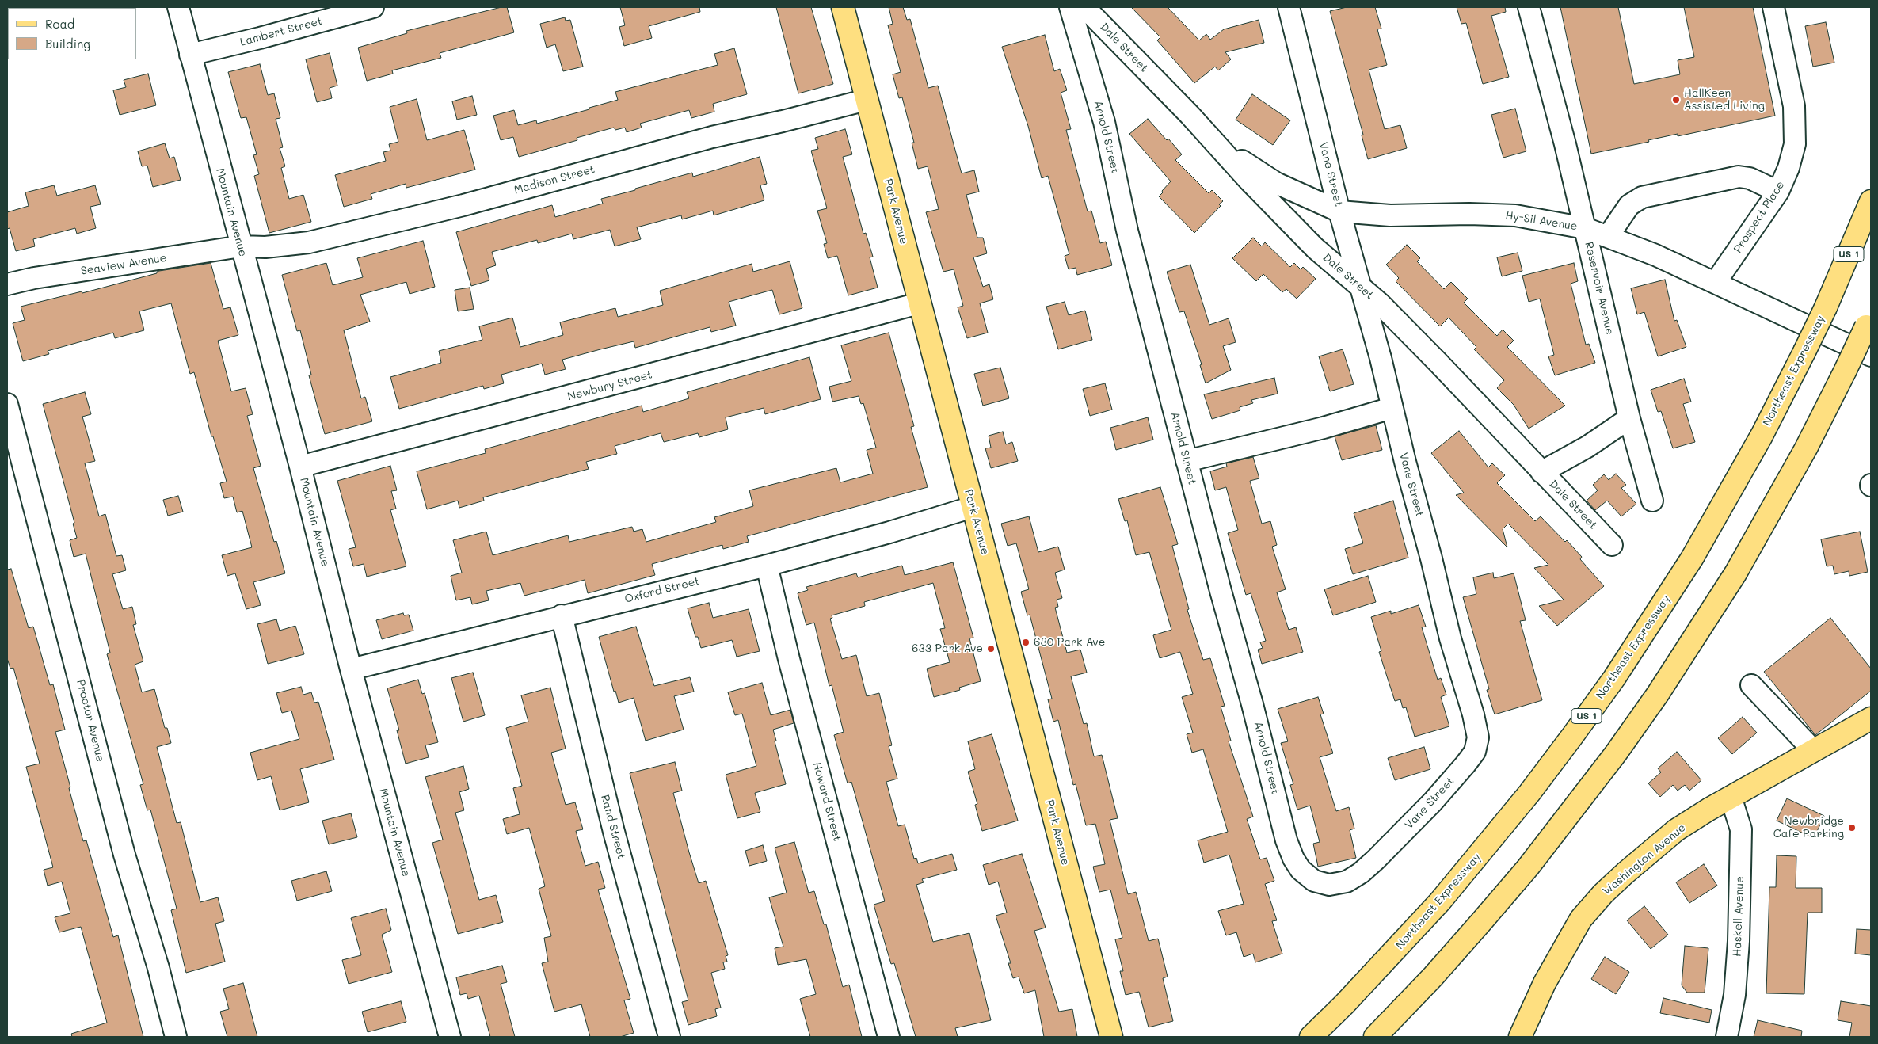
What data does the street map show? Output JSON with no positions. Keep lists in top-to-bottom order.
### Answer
{
  "streets": {
    "main road": [
      "Park Avenue",
      "US 1",
      "Northeast Expressway",
      "Washington Avenue"
    ],
    "street": [
      "Lambert Street",
      "Dale Street",
      "Arnold Street",
      "Vane Street",
      "Madison Street",
      "Mountain Avenue",
      "Prospect Place",
      "Hy-Sil Avenue",
      "Seaview Avenue",
      "Reservoir Avenue",
      "Newbury Street",
      "Oxford Street",
      "Proctor Avenue",
      "Howard Street",
      "Rand Street",
      "Haskell Avenue"
    ]
  },
  "crossings": [
    ["Lambert Street", "Mountain Avenue"],
    ["Dale Street", "Vane Street"],
    ["Dale Street", "Hy-Sil Avenue"],
    ["Arnold Street", "Vane Street"],
    ["Vane Street", "Hy-Sil Avenue"],
    ["Madison Street", "Park Avenue"],
    ["Madison Street", "Mountain Avenue"],
    ["Madison Street", "Seaview Avenue"],
    ["Park Avenue", "Newbury Street"],
    ["Park Avenue", "Oxford Street"],
    ["Mountain Avenue", "Seaview Avenue"],
    ["Mountain Avenue", "Newbury Street"],
    ["Mountain Avenue", "Oxford Street"],
    ["Prospect Place", "Hy-Sil Avenue"],
    ["Hy-Sil Avenue", "Reservoir Avenue"],
    ["Oxford Street", "Howard Street"],
    ["Oxford Street", "Rand Street"],
    ["Washington Avenue", "Haskell Avenue"]
  ],
  "places": [
    "HallKeen Assisted Living",
    "630 Park Ave",
    "633 Park Ave",
    "Newbridge Cafe Parking"
  ],
  "legend": ["Road", "Building"]
}
